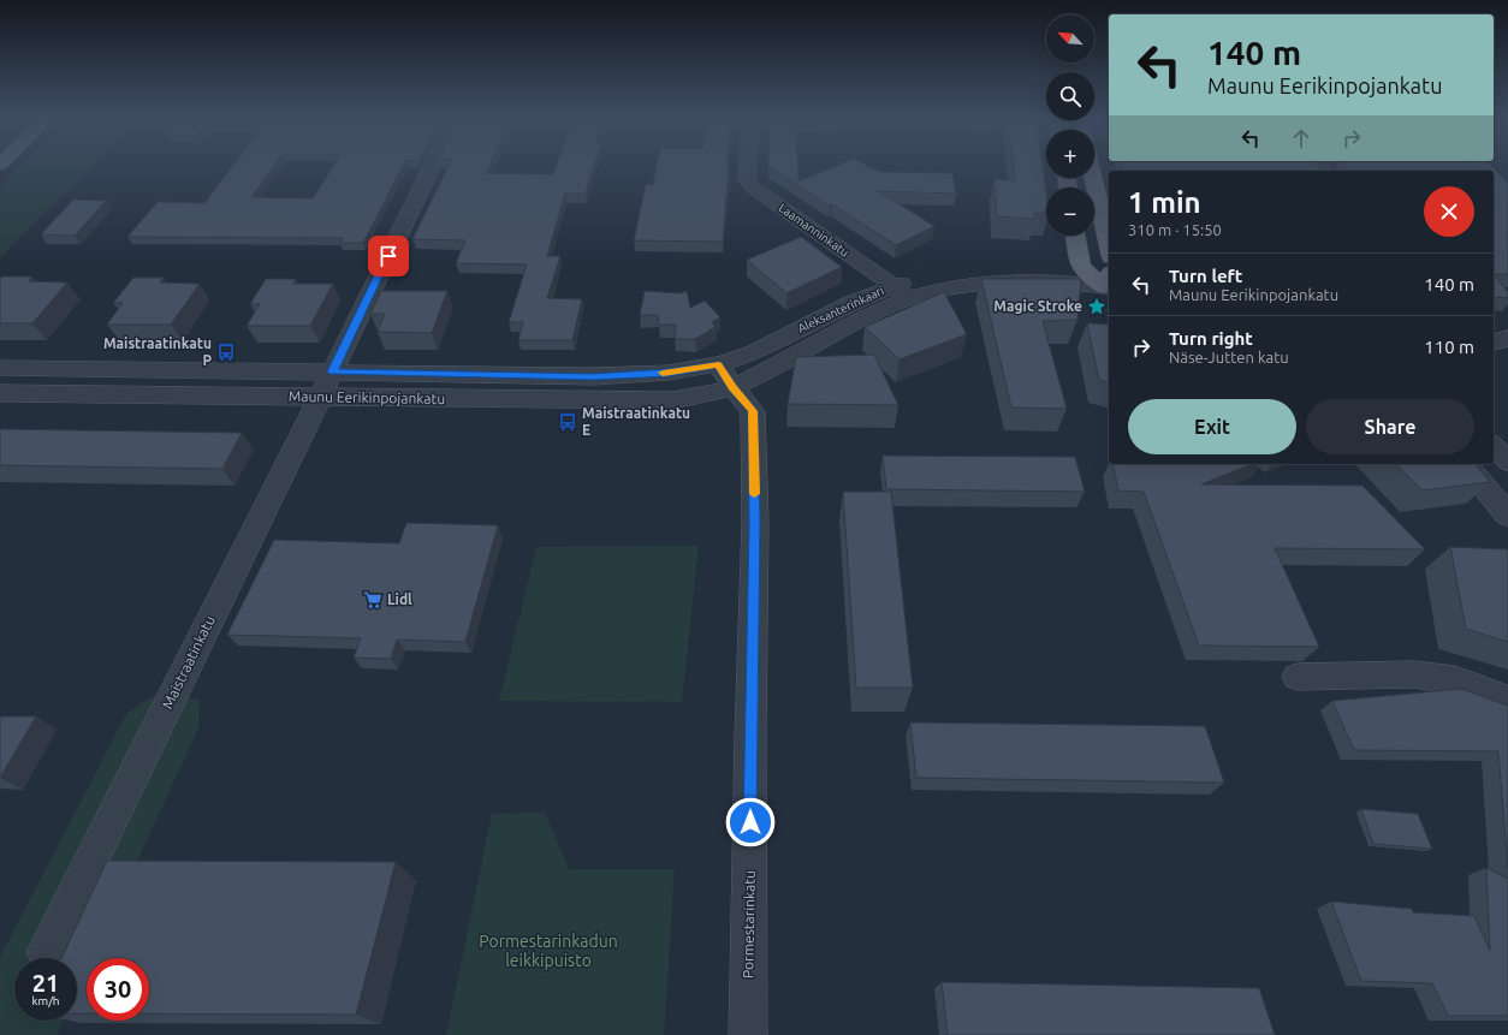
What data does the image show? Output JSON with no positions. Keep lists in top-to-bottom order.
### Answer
{
  "streets": {
    "street": [
      "Laamanninkatu",
      "Aleksanterinkaari",
      "Maunu Eerikinpojankatu",
      "Maistraatinkatu",
      "Pormestarinkatu"
    ]
  },
  "crossings": [
    ["Laamanninkatu", "Aleksanterinkaari"],
    ["Aleksanterinkaari", "Maunu Eerikinpojankatu"],
    ["Aleksanterinkaari", "Pormestarinkatu"],
    ["Maunu Eerikinpojankatu", "Maistraatinkatu"],
    ["Maunu Eerikinpojankatu", "Pormestarinkatu"]
  ],
  "parks": ["Pormestarinkadun leikkipuisto"],
  "places": {
    "place": ["Magic Stroke"],
    "bus stop": ["Maistraatinkatu P", "Maistraatinkatu E"],
    "supermarket": ["Lidl"]
  },
  "north": "top left",
  "page": {
    "map_buttons": ["+", "−"],
    "turn": ["140 m", "Maunu Eerikinpojankatu"],
    "heading": ["1 min", "310 m · 15:50"],
    "list": [
      {
        "name": "Turn left",
        "note": "Maunu Eerikinpojankatu",
        "value": "140 m"
      },
      {
        "name": "Turn right",
        "note": "Näse-Jutten katu",
        "value": "110 m"
      }
    ],
    "buttons": ["Exit", "Share"],
    "speed": "21 km/h",
    "limit": "30"
  }
}
